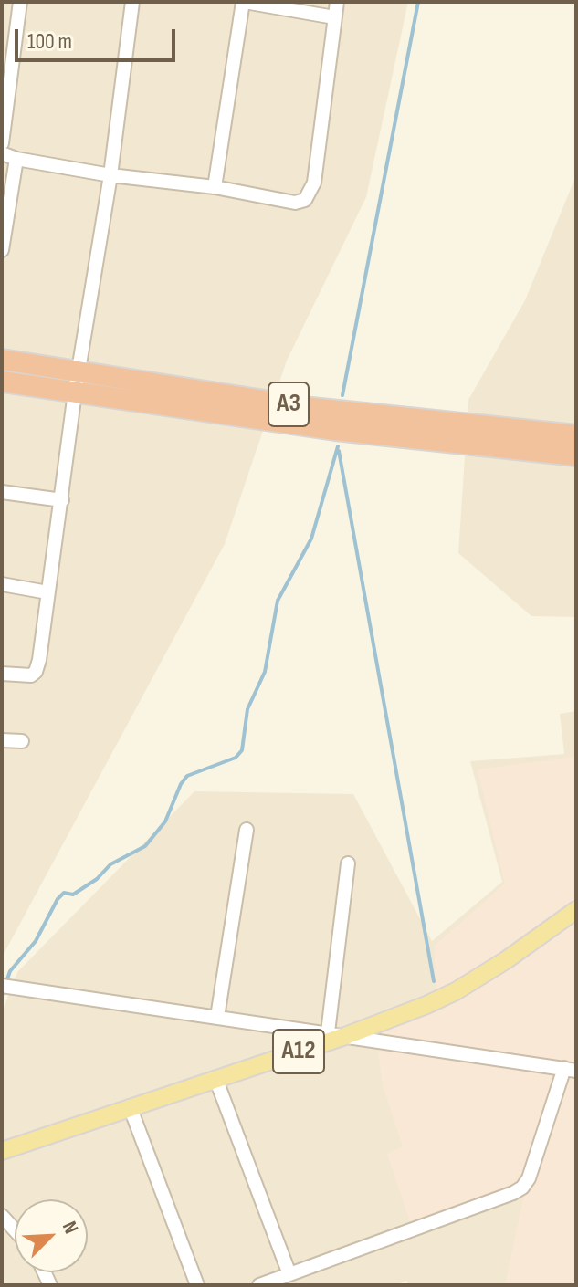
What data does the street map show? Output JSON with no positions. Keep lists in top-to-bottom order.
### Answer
{
  "streets": {
    "highway": ["A3"],
    "main road": ["A12"]
  },
  "scale_bar": "100 m",
  "north": "top right"
}
